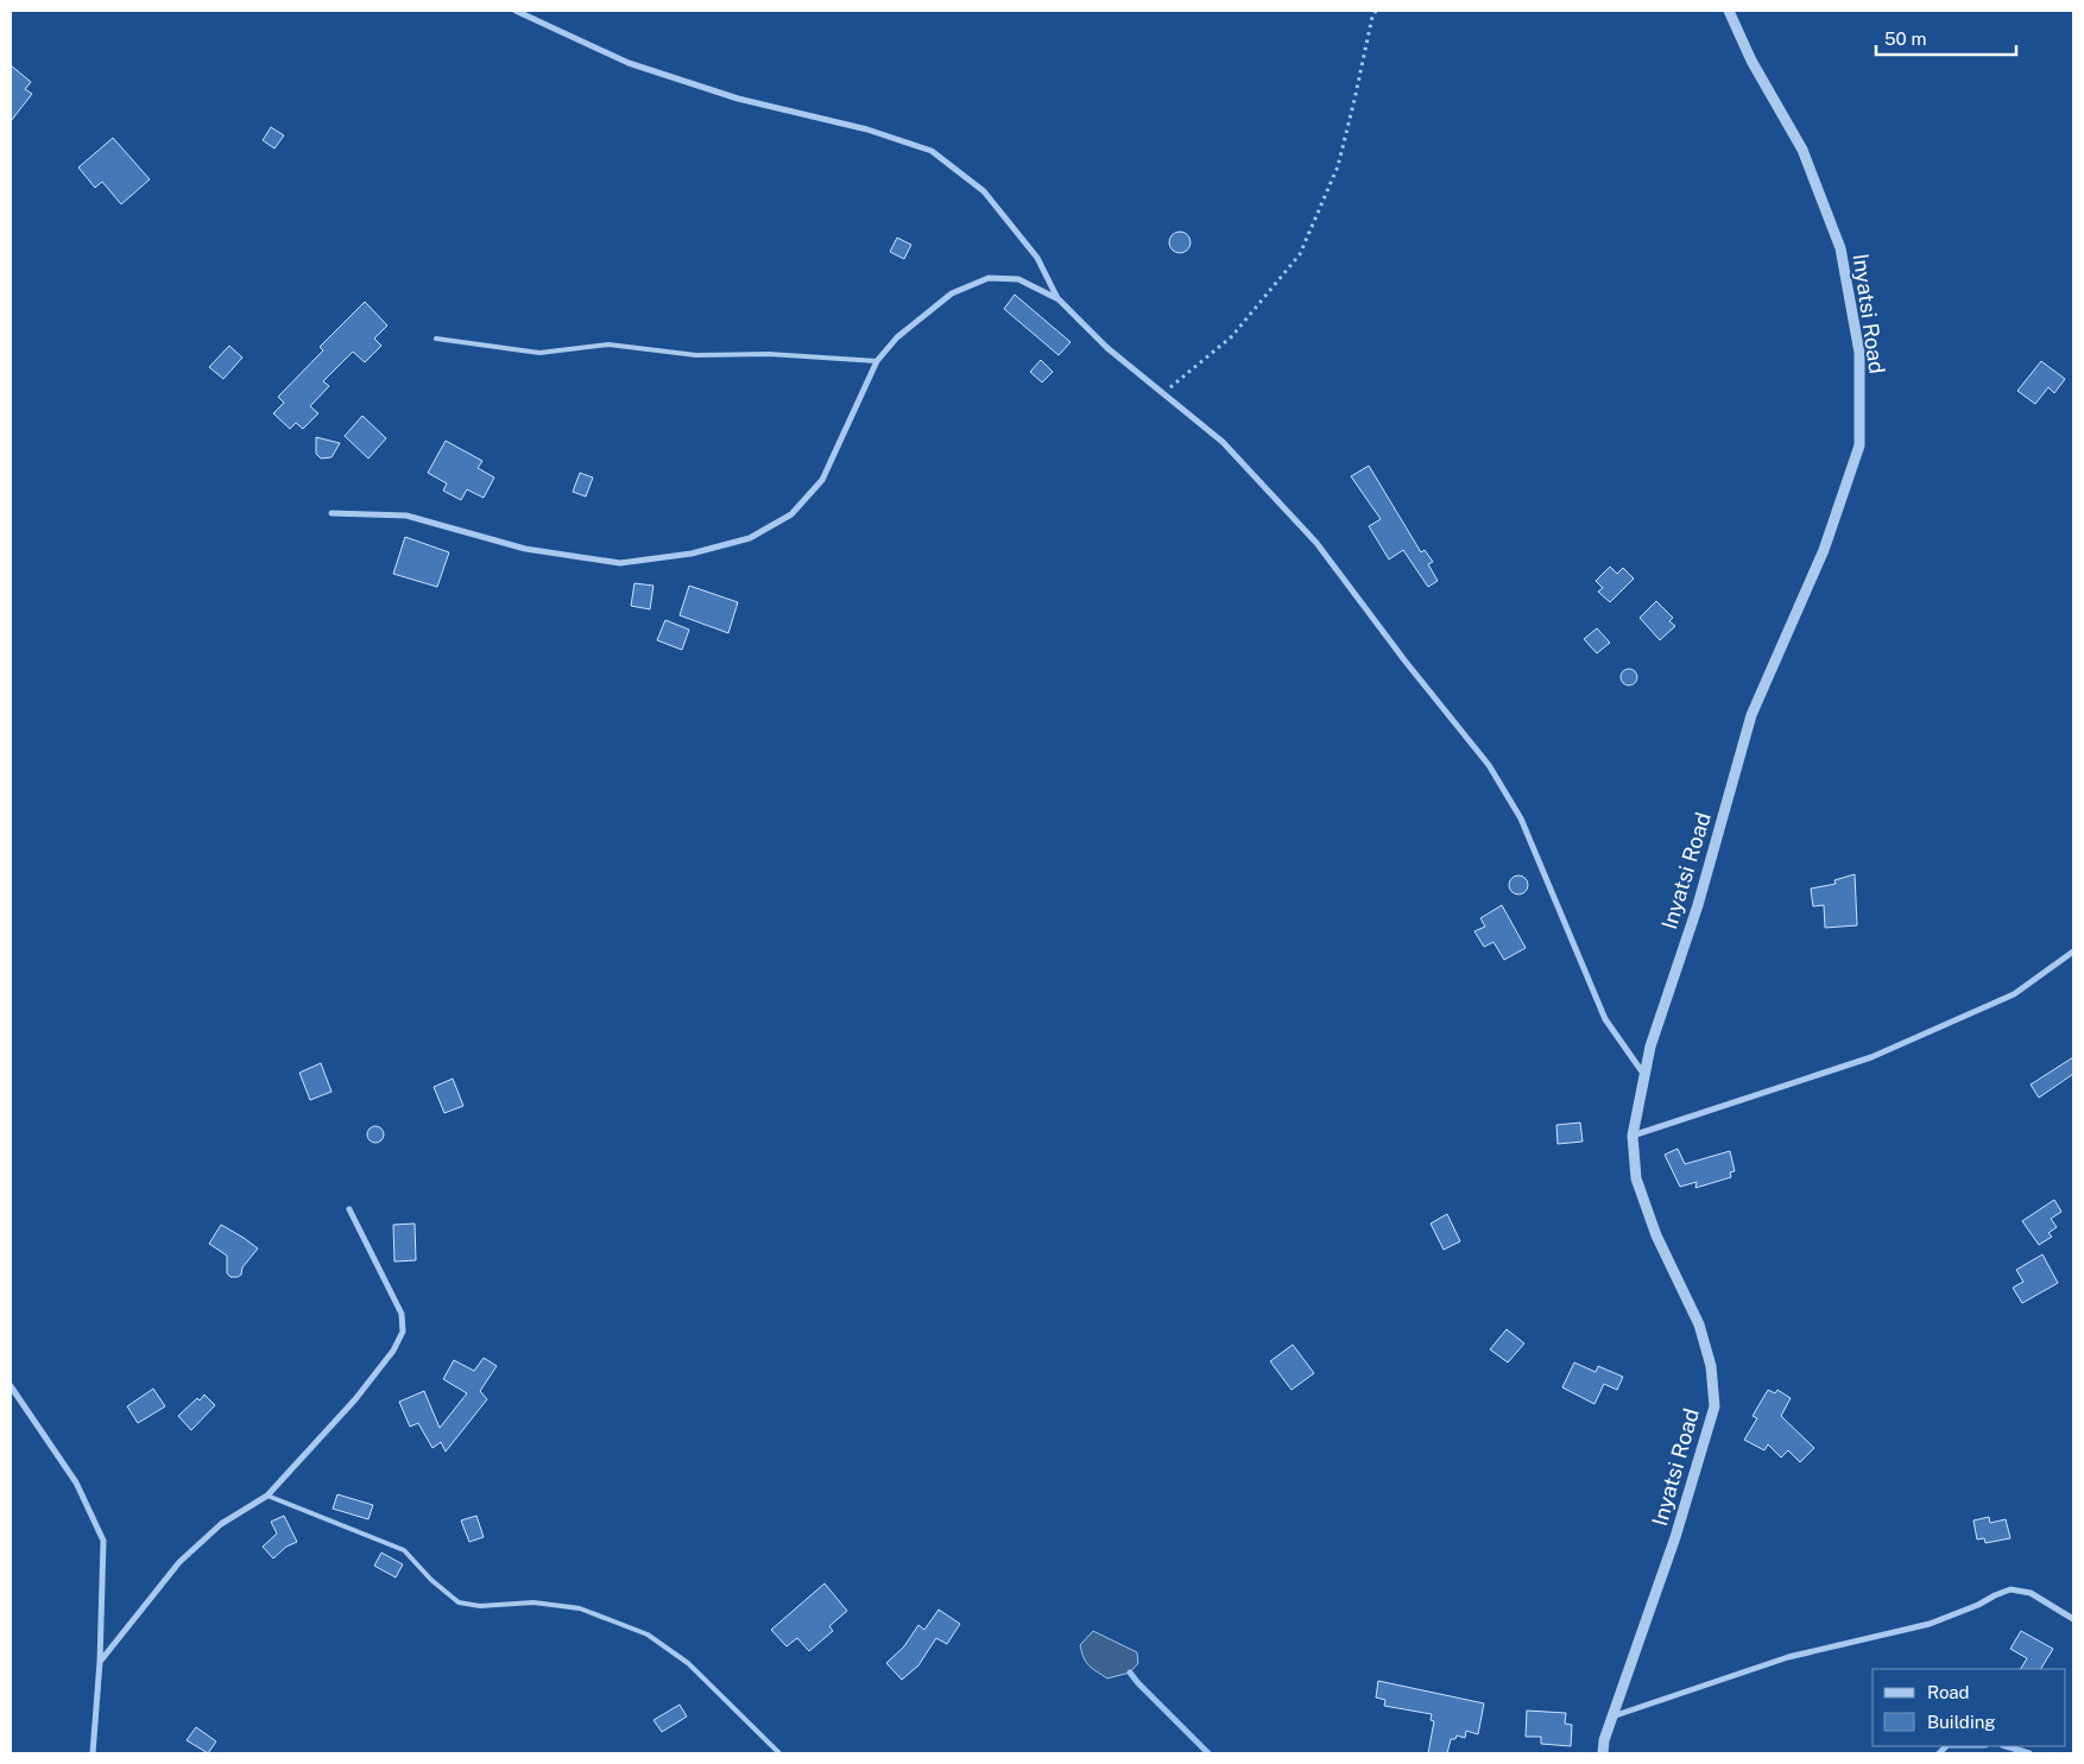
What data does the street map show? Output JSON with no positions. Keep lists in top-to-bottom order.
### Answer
{
  "streets": {
    "street": ["Inyatsi Road"]
  },
  "legend": ["Road", "Building"],
  "scale_bar": "50 m"
}
